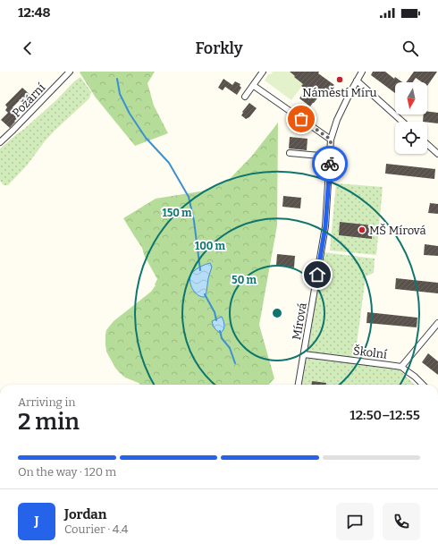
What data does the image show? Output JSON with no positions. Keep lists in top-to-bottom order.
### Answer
{
  "streets": {
    "street": ["Požární", "Mírová", "Školní"]
  },
  "crossings": [
    ["Mírová", "Školní"]
  ],
  "places": ["Náměstí Míru", "MŠ Mírová"],
  "north": "bottom",
  "page": {
    "status": "12:48",
    "header": "Forkly",
    "heading": ["2 min", "Arriving in", "12:50–12:55"],
    "panel": ["Jordan", "Courier · 4.4"],
    "bar": "On the way · 120 m",
    "round": "J"
  },
  "rings": ["150 m", "100 m", "50 m"]
}
